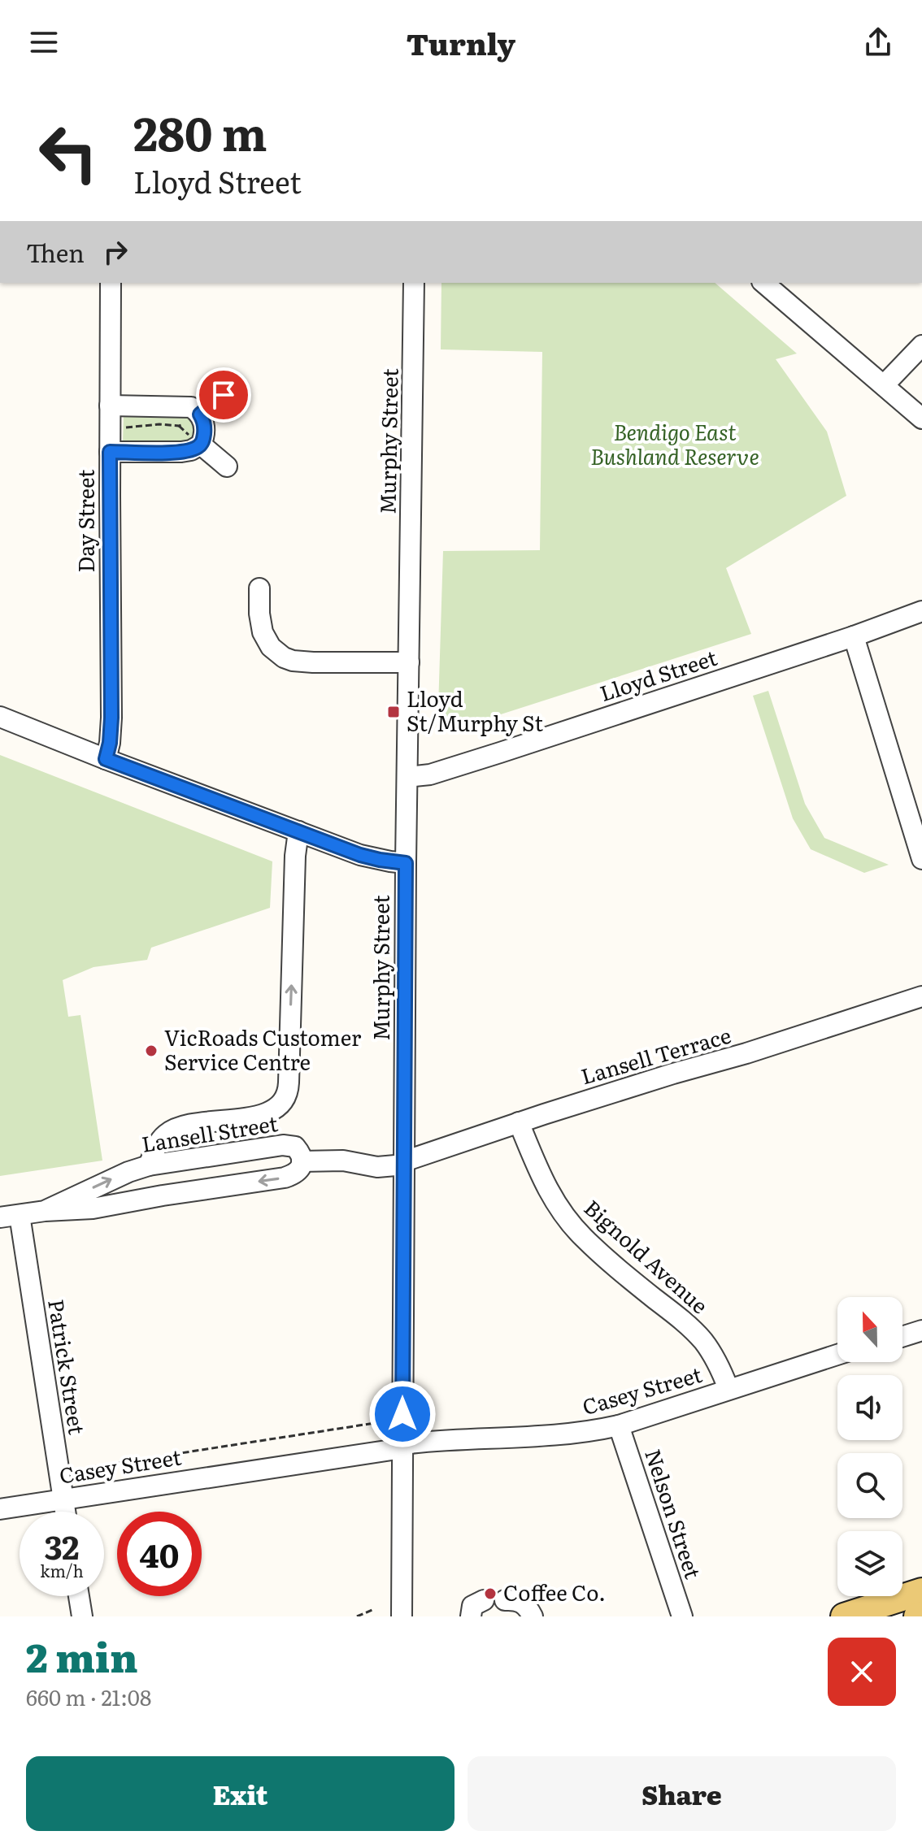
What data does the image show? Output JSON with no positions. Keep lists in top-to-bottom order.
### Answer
{
  "streets": {
    "street": [
      "Murphy Street",
      "Day Street",
      "Lloyd Street",
      "Lansell Terrace",
      "Lansell Street",
      "Bignold Avenue",
      "Patrick Street",
      "Casey Street",
      "Nelson Street"
    ]
  },
  "crossings": [
    ["Murphy Street", "Lloyd Street"],
    ["Murphy Street", "Lansell Terrace"],
    ["Murphy Street", "Casey Street"],
    ["Lansell Terrace", "Bignold Avenue"],
    ["Lansell Street", "Patrick Street"],
    ["Bignold Avenue", "Casey Street"],
    ["Patrick Street", "Casey Street"],
    ["Casey Street", "Nelson Street"]
  ],
  "parks": ["Bendigo East Bushland Reserve"],
  "places": {
    "transit": ["Lloyd St/Murphy St"],
    "other": ["VicRoads Customer Service Centre", "Coffee Co."]
  },
  "north": "top",
  "page": {
    "header": "Turnly",
    "turn": ["280 m", "Lloyd Street"],
    "then": "Then",
    "speed": "32 km/h",
    "limit": "40",
    "heading": ["2 min", "660 m · 21:08"],
    "buttons": ["Exit", "Share"]
  }
}
